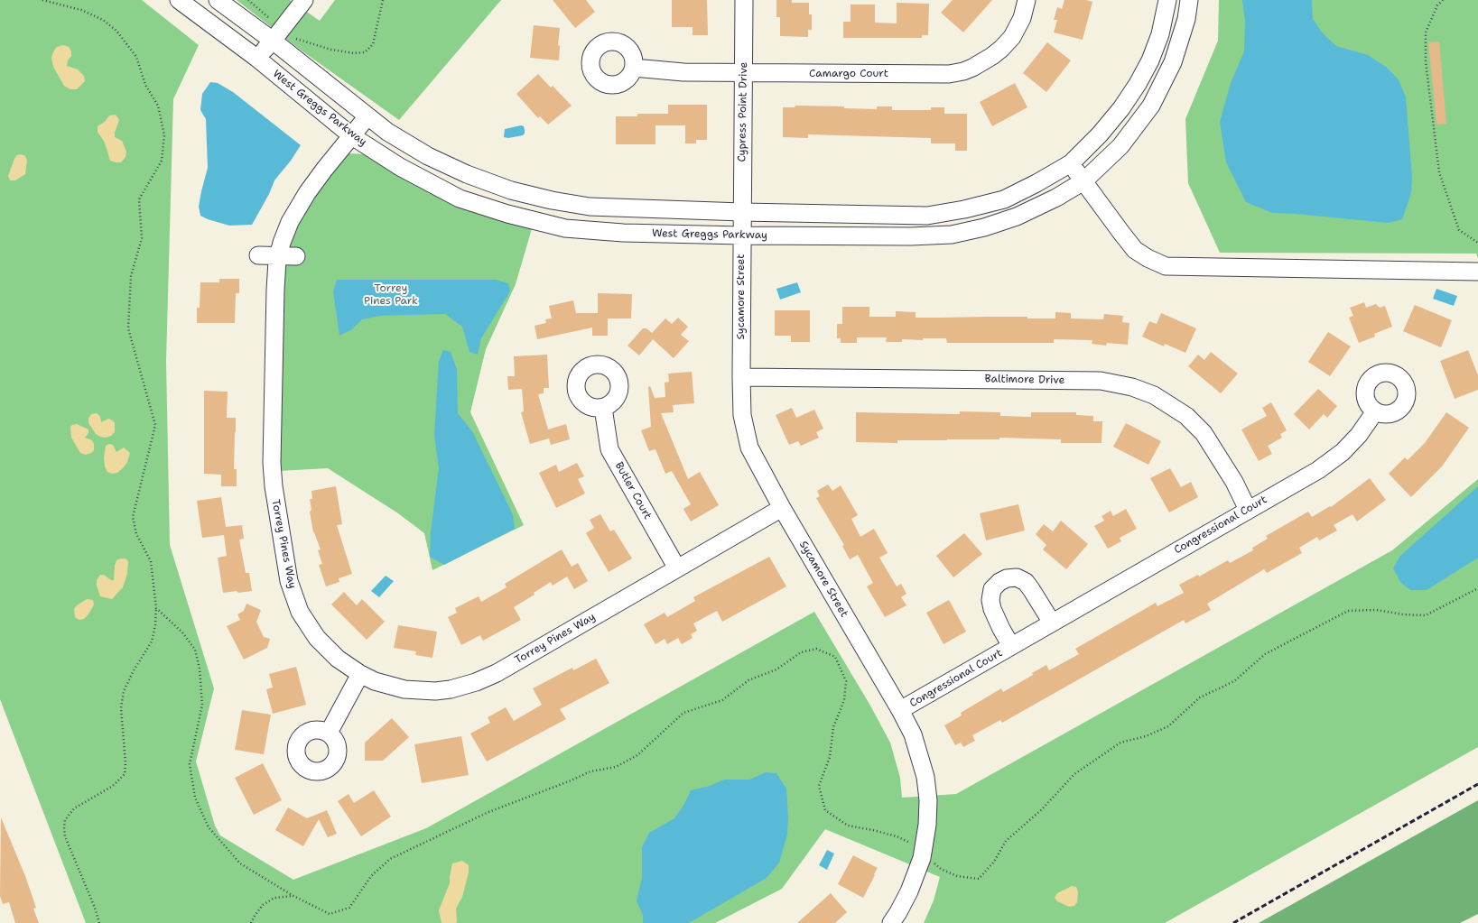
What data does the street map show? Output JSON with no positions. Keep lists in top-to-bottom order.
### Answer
{
  "streets": {
    "street": [
      "Camargo Court",
      "West Greggs Parkway",
      "Cypress Point Drive",
      "Sycamore Street",
      "Baltimore Drive",
      "Butler Court",
      "Congressional Court",
      "Torrey Pines Way"
    ]
  },
  "crossings": [
    ["Camargo Court", "Cypress Point Drive"],
    ["West Greggs Parkway", "Cypress Point Drive"],
    ["West Greggs Parkway", "Sycamore Street"],
    ["West Greggs Parkway", "Torrey Pines Way"],
    ["Cypress Point Drive", "Sycamore Street"],
    ["Sycamore Street", "Baltimore Drive"],
    ["Sycamore Street", "Congressional Court"],
    ["Sycamore Street", "Torrey Pines Way"],
    ["Baltimore Drive", "Congressional Court"],
    ["Butler Court", "Torrey Pines Way"]
  ],
  "parks": ["Torrey Pines Park"]
}
